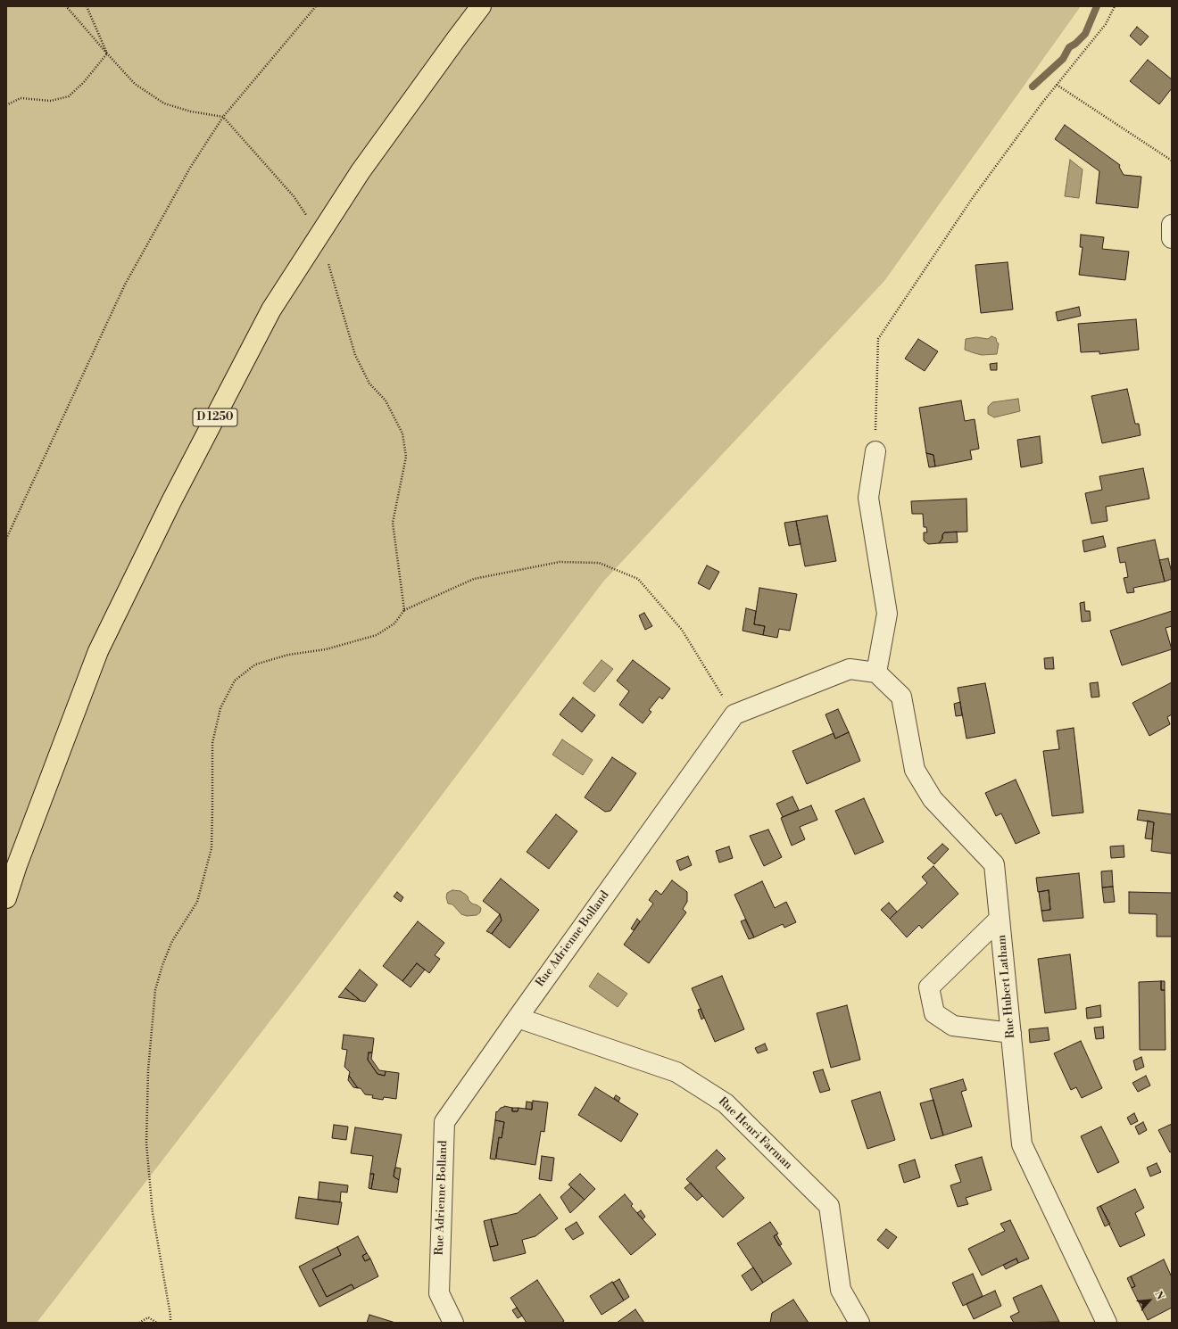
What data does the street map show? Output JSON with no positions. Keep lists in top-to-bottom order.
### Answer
{
  "streets": {
    "main road": ["D 1250"],
    "street": ["Rue Adrienne Bolland", "Rue Hubert Latham", "Rue Henri Farman"]
  },
  "crossings": [
    ["Rue Adrienne Bolland", "Rue Henri Farman"]
  ],
  "north": "top right"
}
